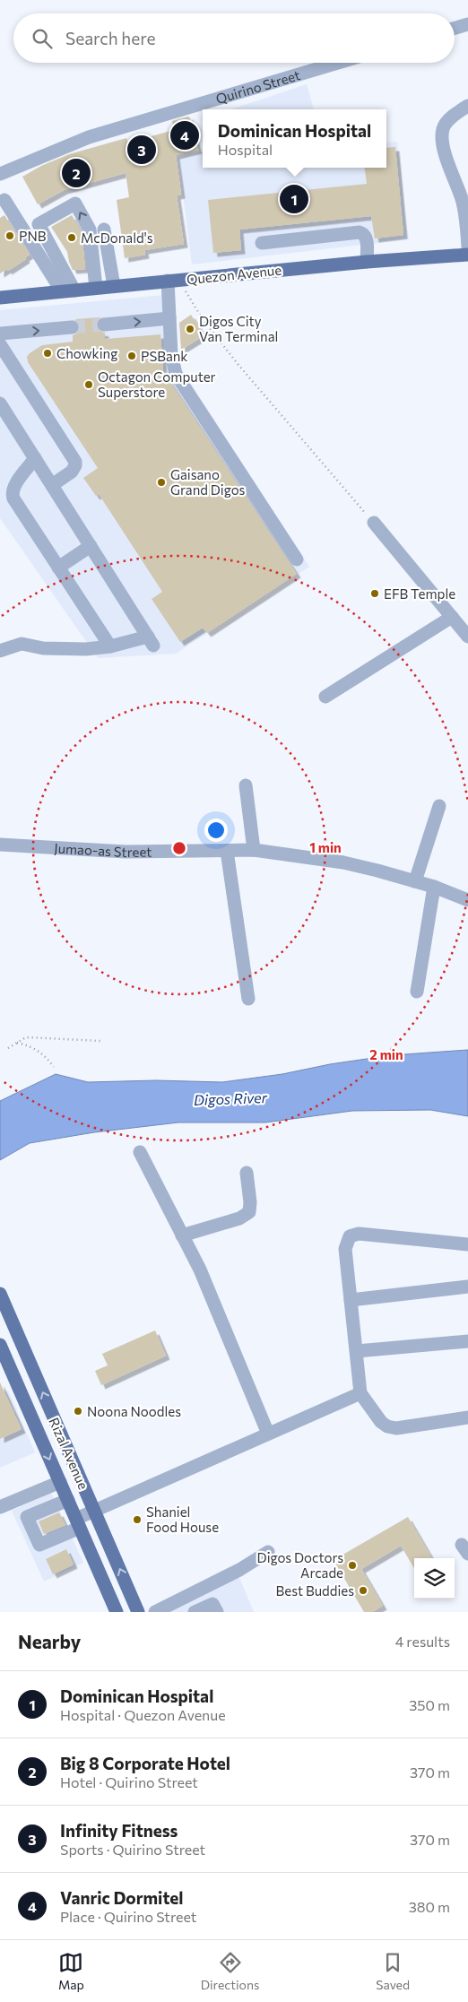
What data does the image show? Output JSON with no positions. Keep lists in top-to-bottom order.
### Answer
{
  "streets": {
    "main road": ["Quezon Avenue", "Rizal Avenue"],
    "street": ["Quirino Street", "Jumao-as Street"]
  },
  "water": ["Digos River"],
  "places": [
    "PNB",
    "McDonald's",
    "Digos City Van Terminal",
    "Chowking",
    "PSBank",
    "Octagon Computer Superstore",
    "Gaisano Grand Digos",
    "EFB Temple",
    "Noona Noodles",
    "Shaniel Food House",
    "Digos Doctors Arcade",
    "Best Buddies"
  ],
  "page": {
    "search": "Search here",
    "popup": ["Dominican Hospital", "Hospital"],
    "pins": [
      "4",
      "3",
      "2",
      "1"
    ],
    "heading": ["Nearby", "4 results"],
    "list": [
      {
        "mark": "1",
        "name": "Dominican Hospital",
        "note": "Hospital · Quezon Avenue",
        "value": "350 m"
      },
      {
        "mark": "2",
        "name": "Big 8 Corporate Hotel",
        "note": "Hotel · Quirino Street",
        "value": "370 m"
      },
      {
        "mark": "3",
        "name": "Infinity Fitness",
        "note": "Sports · Quirino Street",
        "value": "370 m"
      },
      {
        "mark": "4",
        "name": "Vanric Dormitel",
        "note": "Place · Quirino Street",
        "value": "380 m"
      }
    ],
    "nav": ["Map", "Directions", "Saved"]
  },
  "rings": ["1 min", "2 min"]
}
